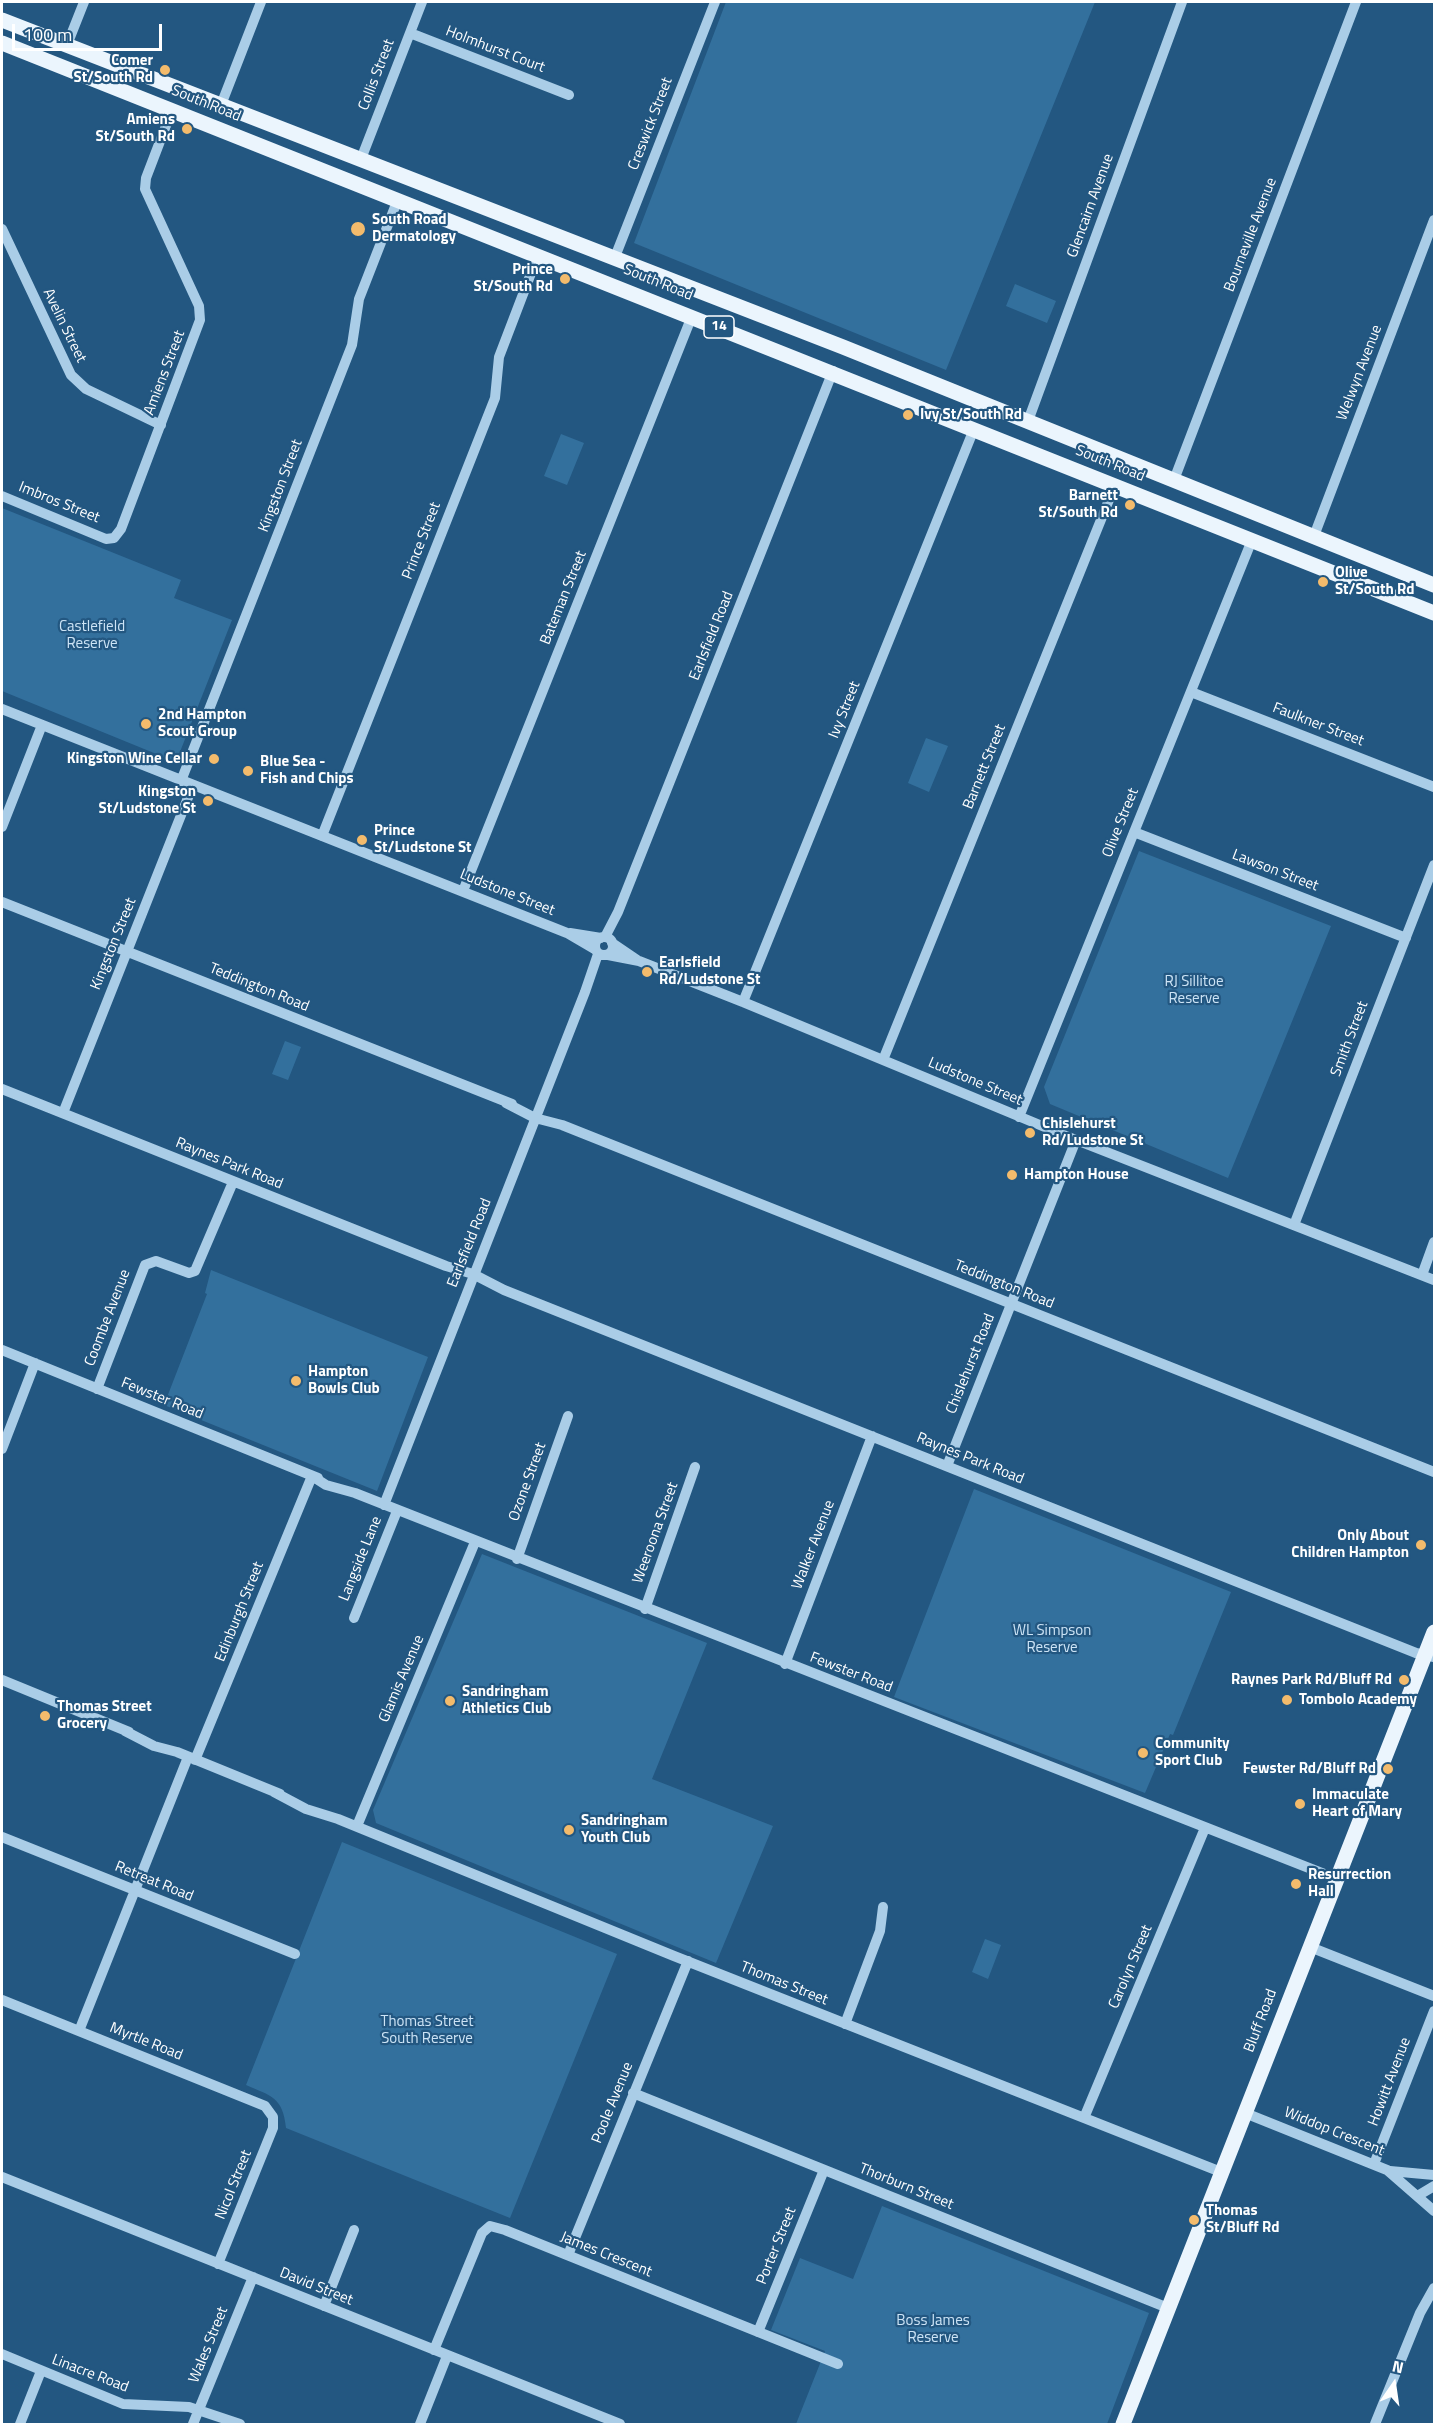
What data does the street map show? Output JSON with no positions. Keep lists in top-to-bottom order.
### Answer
{
  "streets": {
    "main road": ["South Road", "14", "Bluff Road"],
    "street": [
      "Holmhurst Court",
      "Collis Street",
      "Creswick Street",
      "Glencairn Avenue",
      "Bourneville Avenue",
      "Avelin Street",
      "Amiens Street",
      "Welwyn Avenue",
      "Kingston Street",
      "Imbros Street",
      "Prince Street",
      "Bateman Street",
      "Earlsfield Road",
      "Ivy Street",
      "Faulkner Street",
      "Barnett Street",
      "Olive Street",
      "Lawson Street",
      "Ludstone Street",
      "Teddington Road",
      "Smith Street",
      "Raynes Park Road",
      "Coombe Avenue",
      "Chislehurst Road",
      "Fewster Road",
      "Ozone Street",
      "Weeroona Street",
      "Walker Avenue",
      "Langside Lane",
      "Edinburgh Street",
      "Glamis Avenue",
      "Retreat Road",
      "Carolyn Street",
      "Thomas Street",
      "Myrtle Road",
      "Howitt Avenue",
      "Poole Avenue",
      "Widdop Crescent",
      "Nicol Street",
      "Thorburn Street",
      "Porter Street",
      "James Crescent",
      "David Street",
      "Wales Street",
      "Linacre Road"
    ]
  },
  "crossings": [
    ["Holmhurst Court", "Collis Street"],
    ["Collis Street", "South Road"],
    ["South Road", "Creswick Street"],
    ["South Road", "Glencairn Avenue"],
    ["South Road", "Bourneville Avenue"],
    ["South Road", "Amiens Street"],
    ["South Road", "Welwyn Avenue"],
    ["South Road", "Kingston Street"],
    ["South Road", "Prince Street"],
    ["South Road", "Bateman Street"],
    ["South Road", "Earlsfield Road"],
    ["South Road", "Ivy Street"],
    ["South Road", "Barnett Street"],
    ["South Road", "Olive Street"],
    ["Avelin Street", "Amiens Street"],
    ["Amiens Street", "Imbros Street"],
    ["Kingston Street", "Ludstone Street"],
    ["Kingston Street", "Teddington Road"],
    ["Kingston Street", "Raynes Park Road"],
    ["Prince Street", "Ludstone Street"],
    ["Bateman Street", "Ludstone Street"],
    ["Earlsfield Road", "Ludstone Street"],
    ["Earlsfield Road", "Teddington Road"],
    ["Earlsfield Road", "Raynes Park Road"],
    ["Earlsfield Road", "Fewster Road"],
    ["Ivy Street", "Ludstone Street"],
    ["Faulkner Street", "Olive Street"],
    ["Barnett Street", "Ludstone Street"],
    ["Olive Street", "Lawson Street"],
    ["Olive Street", "Ludstone Street"],
    ["Lawson Street", "Smith Street"],
    ["Ludstone Street", "Smith Street"],
    ["Ludstone Street", "Chislehurst Road"],
    ["Teddington Road", "Chislehurst Road"],
    ["Raynes Park Road", "Coombe Avenue"],
    ["Raynes Park Road", "Chislehurst Road"],
    ["Raynes Park Road", "Walker Avenue"],
    ["Raynes Park Road", "Bluff Road"],
    ["Coombe Avenue", "Fewster Road"],
    ["Fewster Road", "Ozone Street"],
    ["Fewster Road", "Weeroona Street"],
    ["Fewster Road", "Walker Avenue"],
    ["Fewster Road", "Langside Lane"],
    ["Fewster Road", "Edinburgh Street"],
    ["Fewster Road", "Glamis Avenue"],
    ["Fewster Road", "Carolyn Street"],
    ["Fewster Road", "Bluff Road"],
    ["Edinburgh Street", "Retreat Road"],
    ["Edinburgh Street", "Thomas Street"],
    ["Edinburgh Street", "Myrtle Road"],
    ["Glamis Avenue", "Thomas Street"],
    ["Carolyn Street", "Thomas Street"],
    ["Thomas Street", "Bluff Road"],
    ["Thomas Street", "Poole Avenue"],
    ["Bluff Road", "Widdop Crescent"],
    ["Bluff Road", "Thorburn Street"],
    ["Myrtle Road", "Nicol Street"],
    ["Howitt Avenue", "Widdop Crescent"],
    ["Poole Avenue", "Thorburn Street"],
    ["Poole Avenue", "James Crescent"],
    ["Nicol Street", "David Street"],
    ["Thorburn Street", "Porter Street"],
    ["Porter Street", "James Crescent"],
    ["James Crescent", "David Street"],
    ["David Street", "Wales Street"],
    ["Wales Street", "Linacre Road"]
  ],
  "parks": [
    "Castlefield Reserve",
    "RJ Sillitoe Reserve",
    "WL Simpson Reserve",
    "Thomas Street South Reserve",
    "Boss James Reserve"
  ],
  "places": [
    "Comer St/South Rd",
    "Amiens St/South Rd",
    "South Road Dermatology",
    "Prince St/South Rd",
    "Ivy St/South Rd",
    "Barnett St/South Rd",
    "Olive St/South Rd",
    "2nd Hampton Scout Group",
    "Kingston Wine Cellar",
    "Blue Sea - Fish and Chips",
    "Kingston St/Ludstone St",
    "Prince St/Ludstone St",
    "Earlsfield Rd/Ludstone St",
    "Chislehurst Rd/Ludstone St",
    "Hampton House",
    "Hampton Bowls Club",
    "Only About Children Hampton",
    "Raynes Park Rd/Bluff Rd",
    "Tombolo Academy",
    "Sandringham Athletics Club",
    "Thomas Street Grocery",
    "Community Sport Club",
    "Fewster Rd/Bluff Rd",
    "Immaculate Heart of Mary",
    "Sandringham Youth Club",
    "Resurrection Hall",
    "Thomas St/Bluff Rd"
  ],
  "scale_bar": "100 m",
  "north": "top"
}
